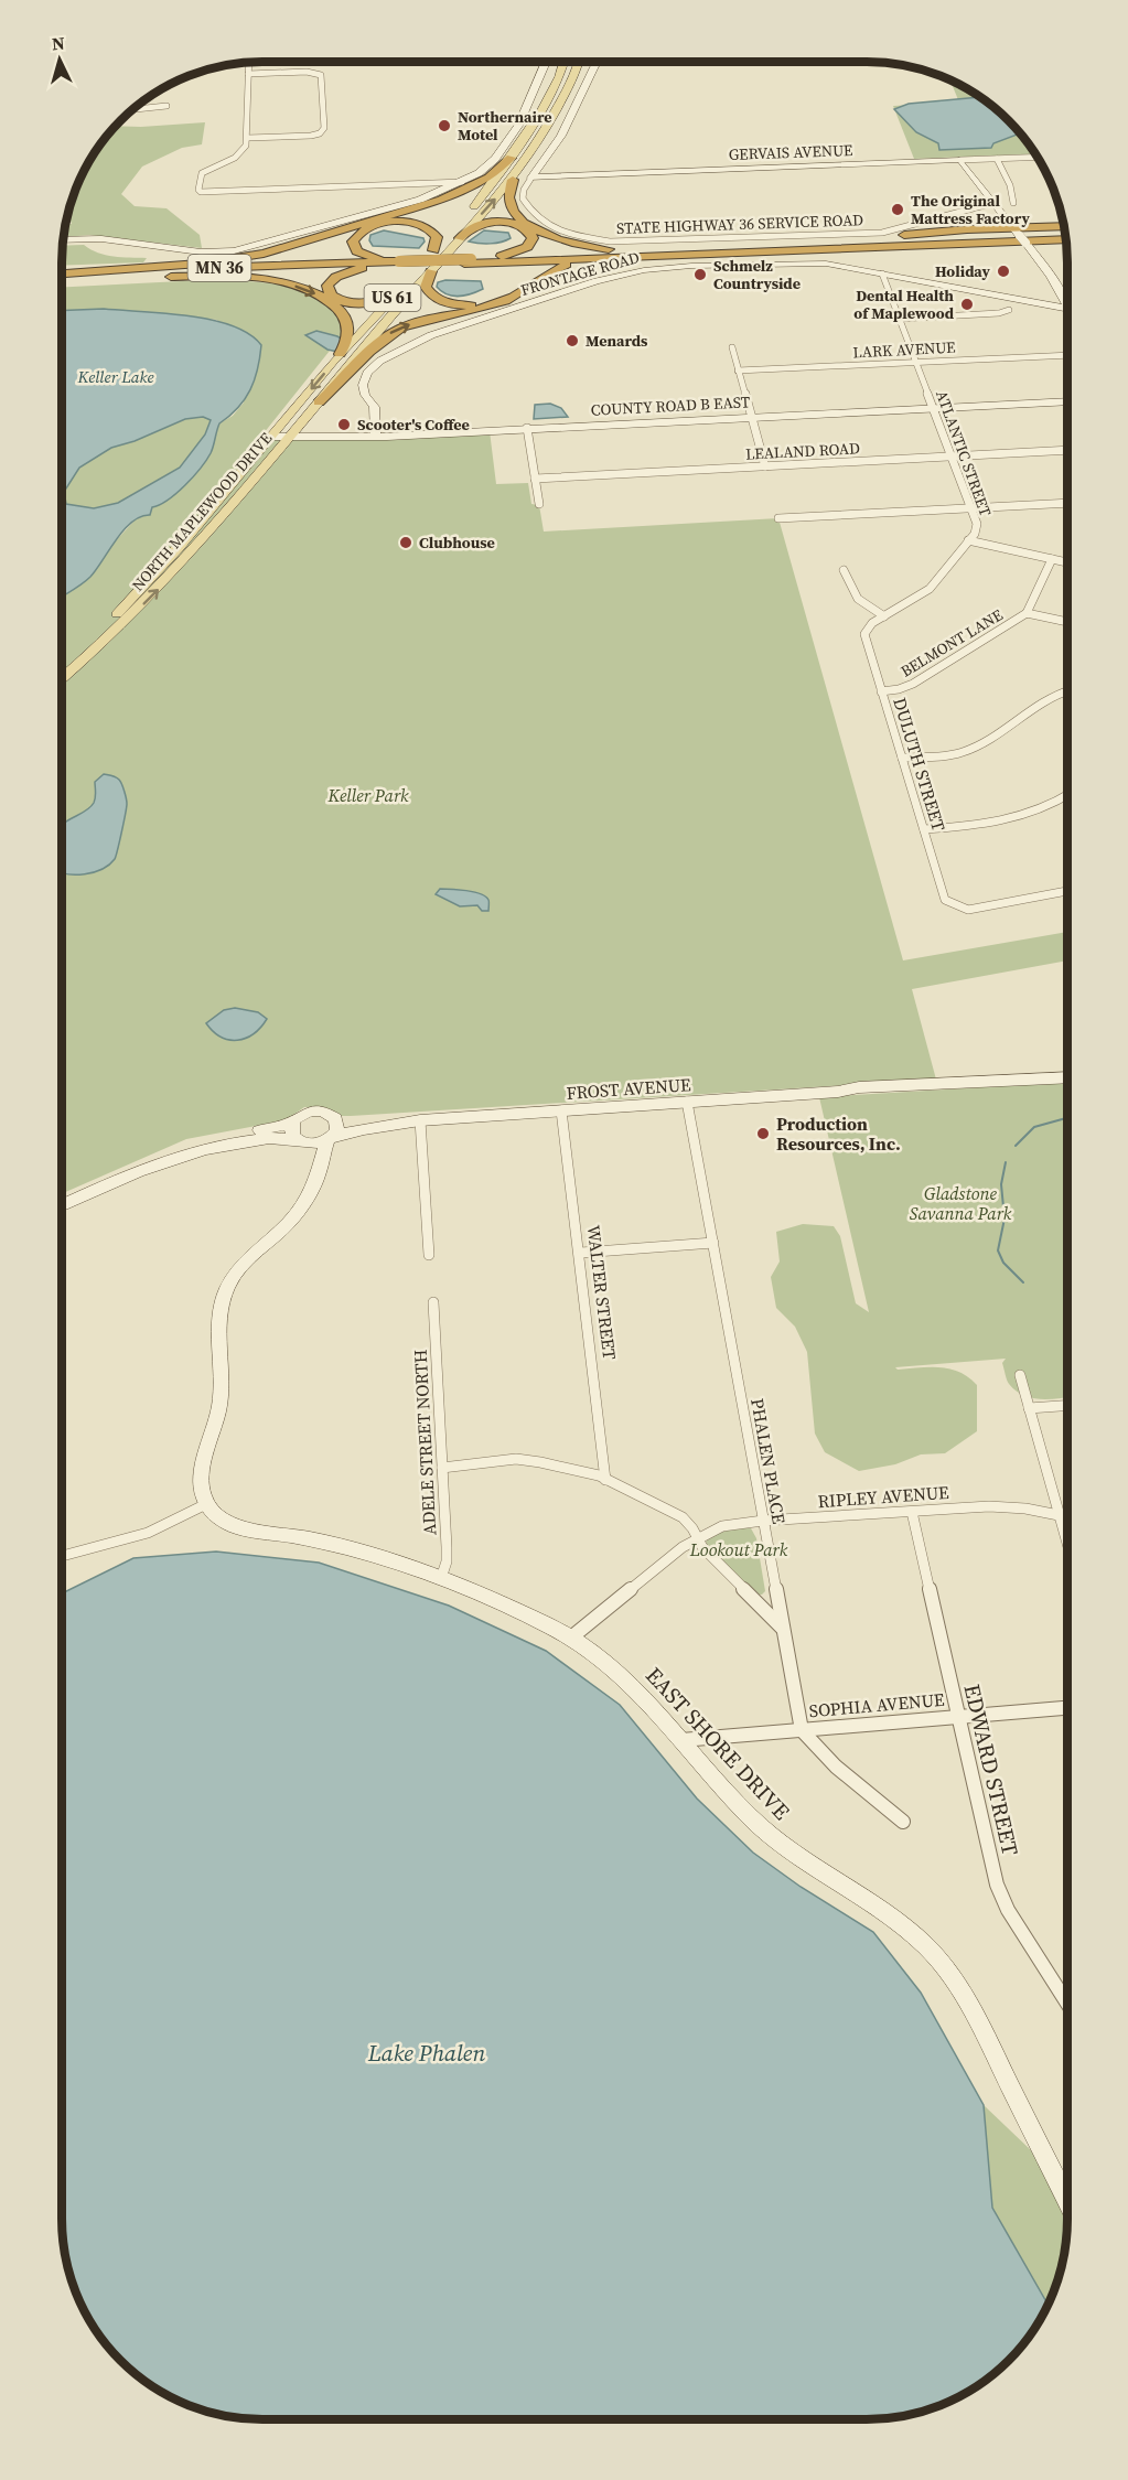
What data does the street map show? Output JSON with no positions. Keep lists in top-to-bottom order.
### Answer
{
  "streets": {
    "highway": ["MN 36"],
    "main road": ["US 61", "NORTH MAPLEWOOD DRIVE"],
    "street": [
      "GERVAIS AVENUE",
      "STATE HIGHWAY 36 SERVICE ROAD",
      "FRONTAGE ROAD",
      "LARK AVENUE",
      "COUNTY ROAD B EAST",
      "LEALAND ROAD",
      "ATLANTIC STREET",
      "BELMONT LANE",
      "DULUTH STREET",
      "FROST AVENUE",
      "WALTER STREET",
      "ADELE STREET NORTH",
      "PHALEN PLACE",
      "RIPLEY AVENUE",
      "SOPHIA AVENUE",
      "EAST SHORE DRIVE",
      "EDWARD STREET"
    ]
  },
  "crossings": [
    ["GERVAIS AVENUE", "STATE HIGHWAY 36 SERVICE ROAD"],
    ["FRONTAGE ROAD", "COUNTY ROAD B EAST"],
    ["FRONTAGE ROAD", "ATLANTIC STREET"],
    ["US 61", "COUNTY ROAD B EAST"],
    ["US 61", "NORTH MAPLEWOOD DRIVE"],
    ["LARK AVENUE", "ATLANTIC STREET"],
    ["COUNTY ROAD B EAST", "ATLANTIC STREET"],
    ["COUNTY ROAD B EAST", "NORTH MAPLEWOOD DRIVE"],
    ["LEALAND ROAD", "ATLANTIC STREET"],
    ["ATLANTIC STREET", "DULUTH STREET"],
    ["BELMONT LANE", "DULUTH STREET"],
    ["FROST AVENUE", "WALTER STREET"],
    ["FROST AVENUE", "PHALEN PLACE"],
    ["ADELE STREET NORTH", "EAST SHORE DRIVE"],
    ["PHALEN PLACE", "RIPLEY AVENUE"],
    ["PHALEN PLACE", "SOPHIA AVENUE"],
    ["RIPLEY AVENUE", "EAST SHORE DRIVE"],
    ["RIPLEY AVENUE", "EDWARD STREET"],
    ["SOPHIA AVENUE", "EAST SHORE DRIVE"],
    ["SOPHIA AVENUE", "EDWARD STREET"]
  ],
  "water": ["Keller Lake", "Lake Phalen"],
  "parks": ["Keller Park", "Gladstone Savanna Park", "Lookout Park"],
  "places": [
    "Northernaire Motel",
    "The Original Mattress Factory",
    "Holiday",
    "Schmelz Countryside",
    "Dental Health of Maplewood",
    "Menards",
    "Scooter's Coffee",
    "Clubhouse",
    "Production Resources, Inc."
  ],
  "north": "top"
}
